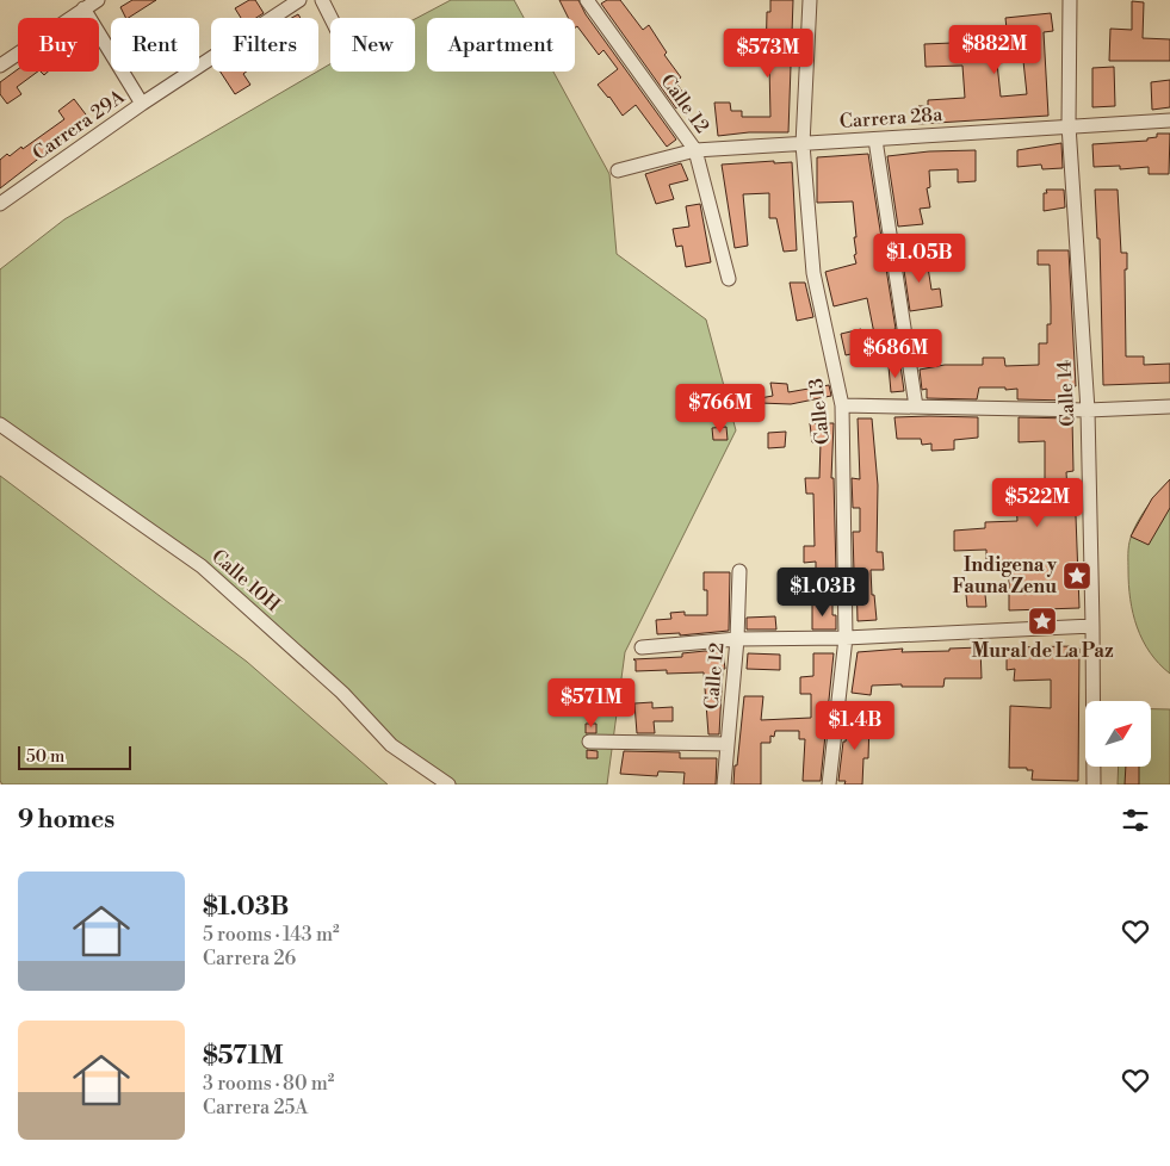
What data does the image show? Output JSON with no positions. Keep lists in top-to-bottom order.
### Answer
{
  "streets": {
    "street": [
      "Calle 12",
      "Carrera 28a",
      "Carrera 29A",
      "Calle 14",
      "Calle 13",
      "Calle 10H"
    ]
  },
  "crossings": [
    ["Calle 12", "Carrera 28a"],
    ["Carrera 28a", "Calle 14"],
    ["Carrera 28a", "Calle 13"]
  ],
  "places": {
    "place": ["Indigena y Fauna Zenu", "Mural de La Paz"]
  },
  "scale_bar": "50 m",
  "north": "top right",
  "page": {
    "chip": [
      "Buy",
      "Rent",
      "Filters",
      "New",
      "Apartment"
    ],
    "price": [
      "$882M",
      "$573M",
      "$1.05B",
      "$686M",
      "$766M",
      "$522M",
      "$1.03B",
      "$571M",
      "$1.4B"
    ],
    "scale": "50 m",
    "heading": "9 homes",
    "list": [
      {
        "name": "$1.03B",
        "note": "5 rooms · 143 m² · Carrera 26"
      },
      {
        "name": "$571M",
        "note": "3 rooms · 80 m² · Carrera 25A"
      }
    ]
  }
}
